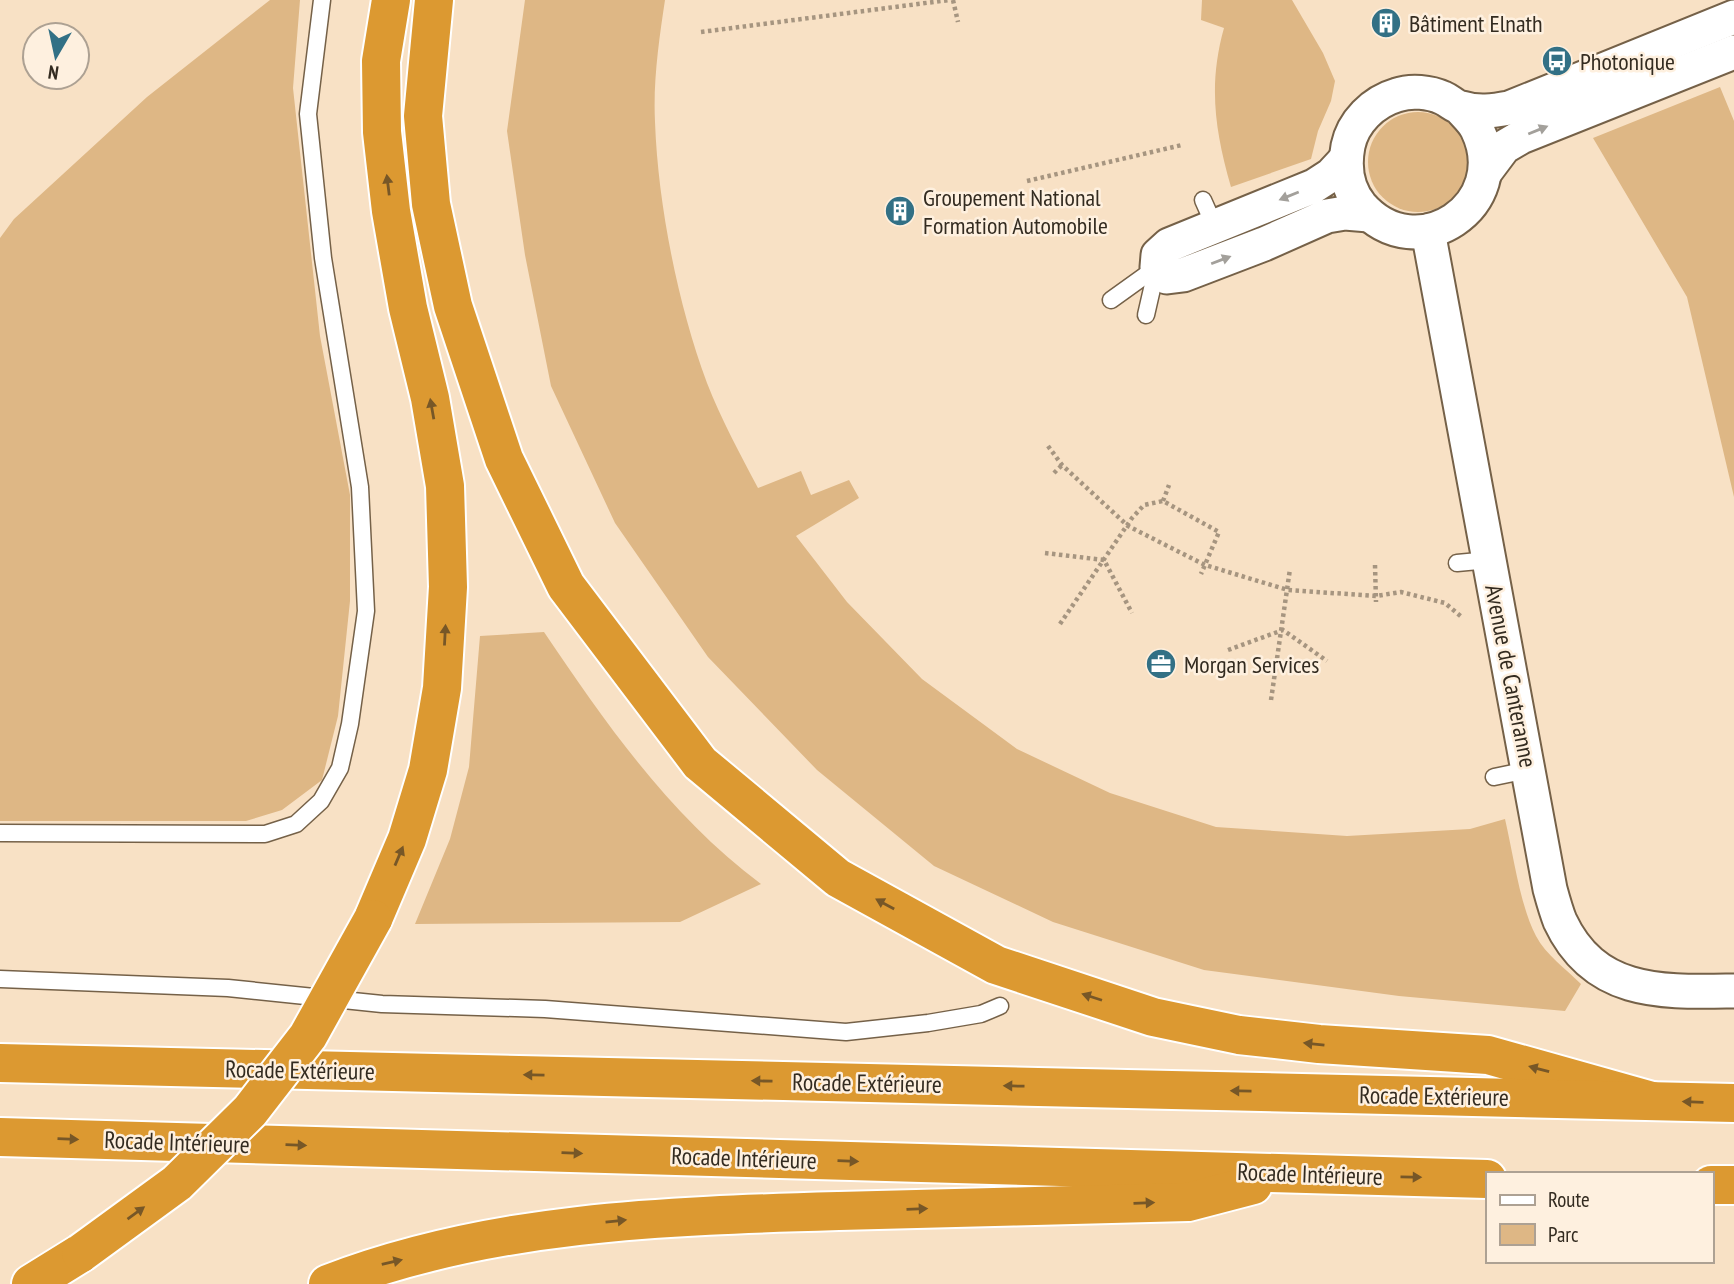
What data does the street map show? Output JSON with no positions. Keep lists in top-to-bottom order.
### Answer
{
  "streets": {
    "highway": ["Rocade Extérieure", "Rocade Intérieure"],
    "street": ["Avenue de Canteranne"]
  },
  "places": {
    "building": ["Bâtiment Elnath", "Groupement National Formation Automobile"],
    "bus stop": ["Photonique"],
    "office": ["Morgan Services"]
  },
  "legend": ["Route", "Parc"],
  "north": "bottom"
}
